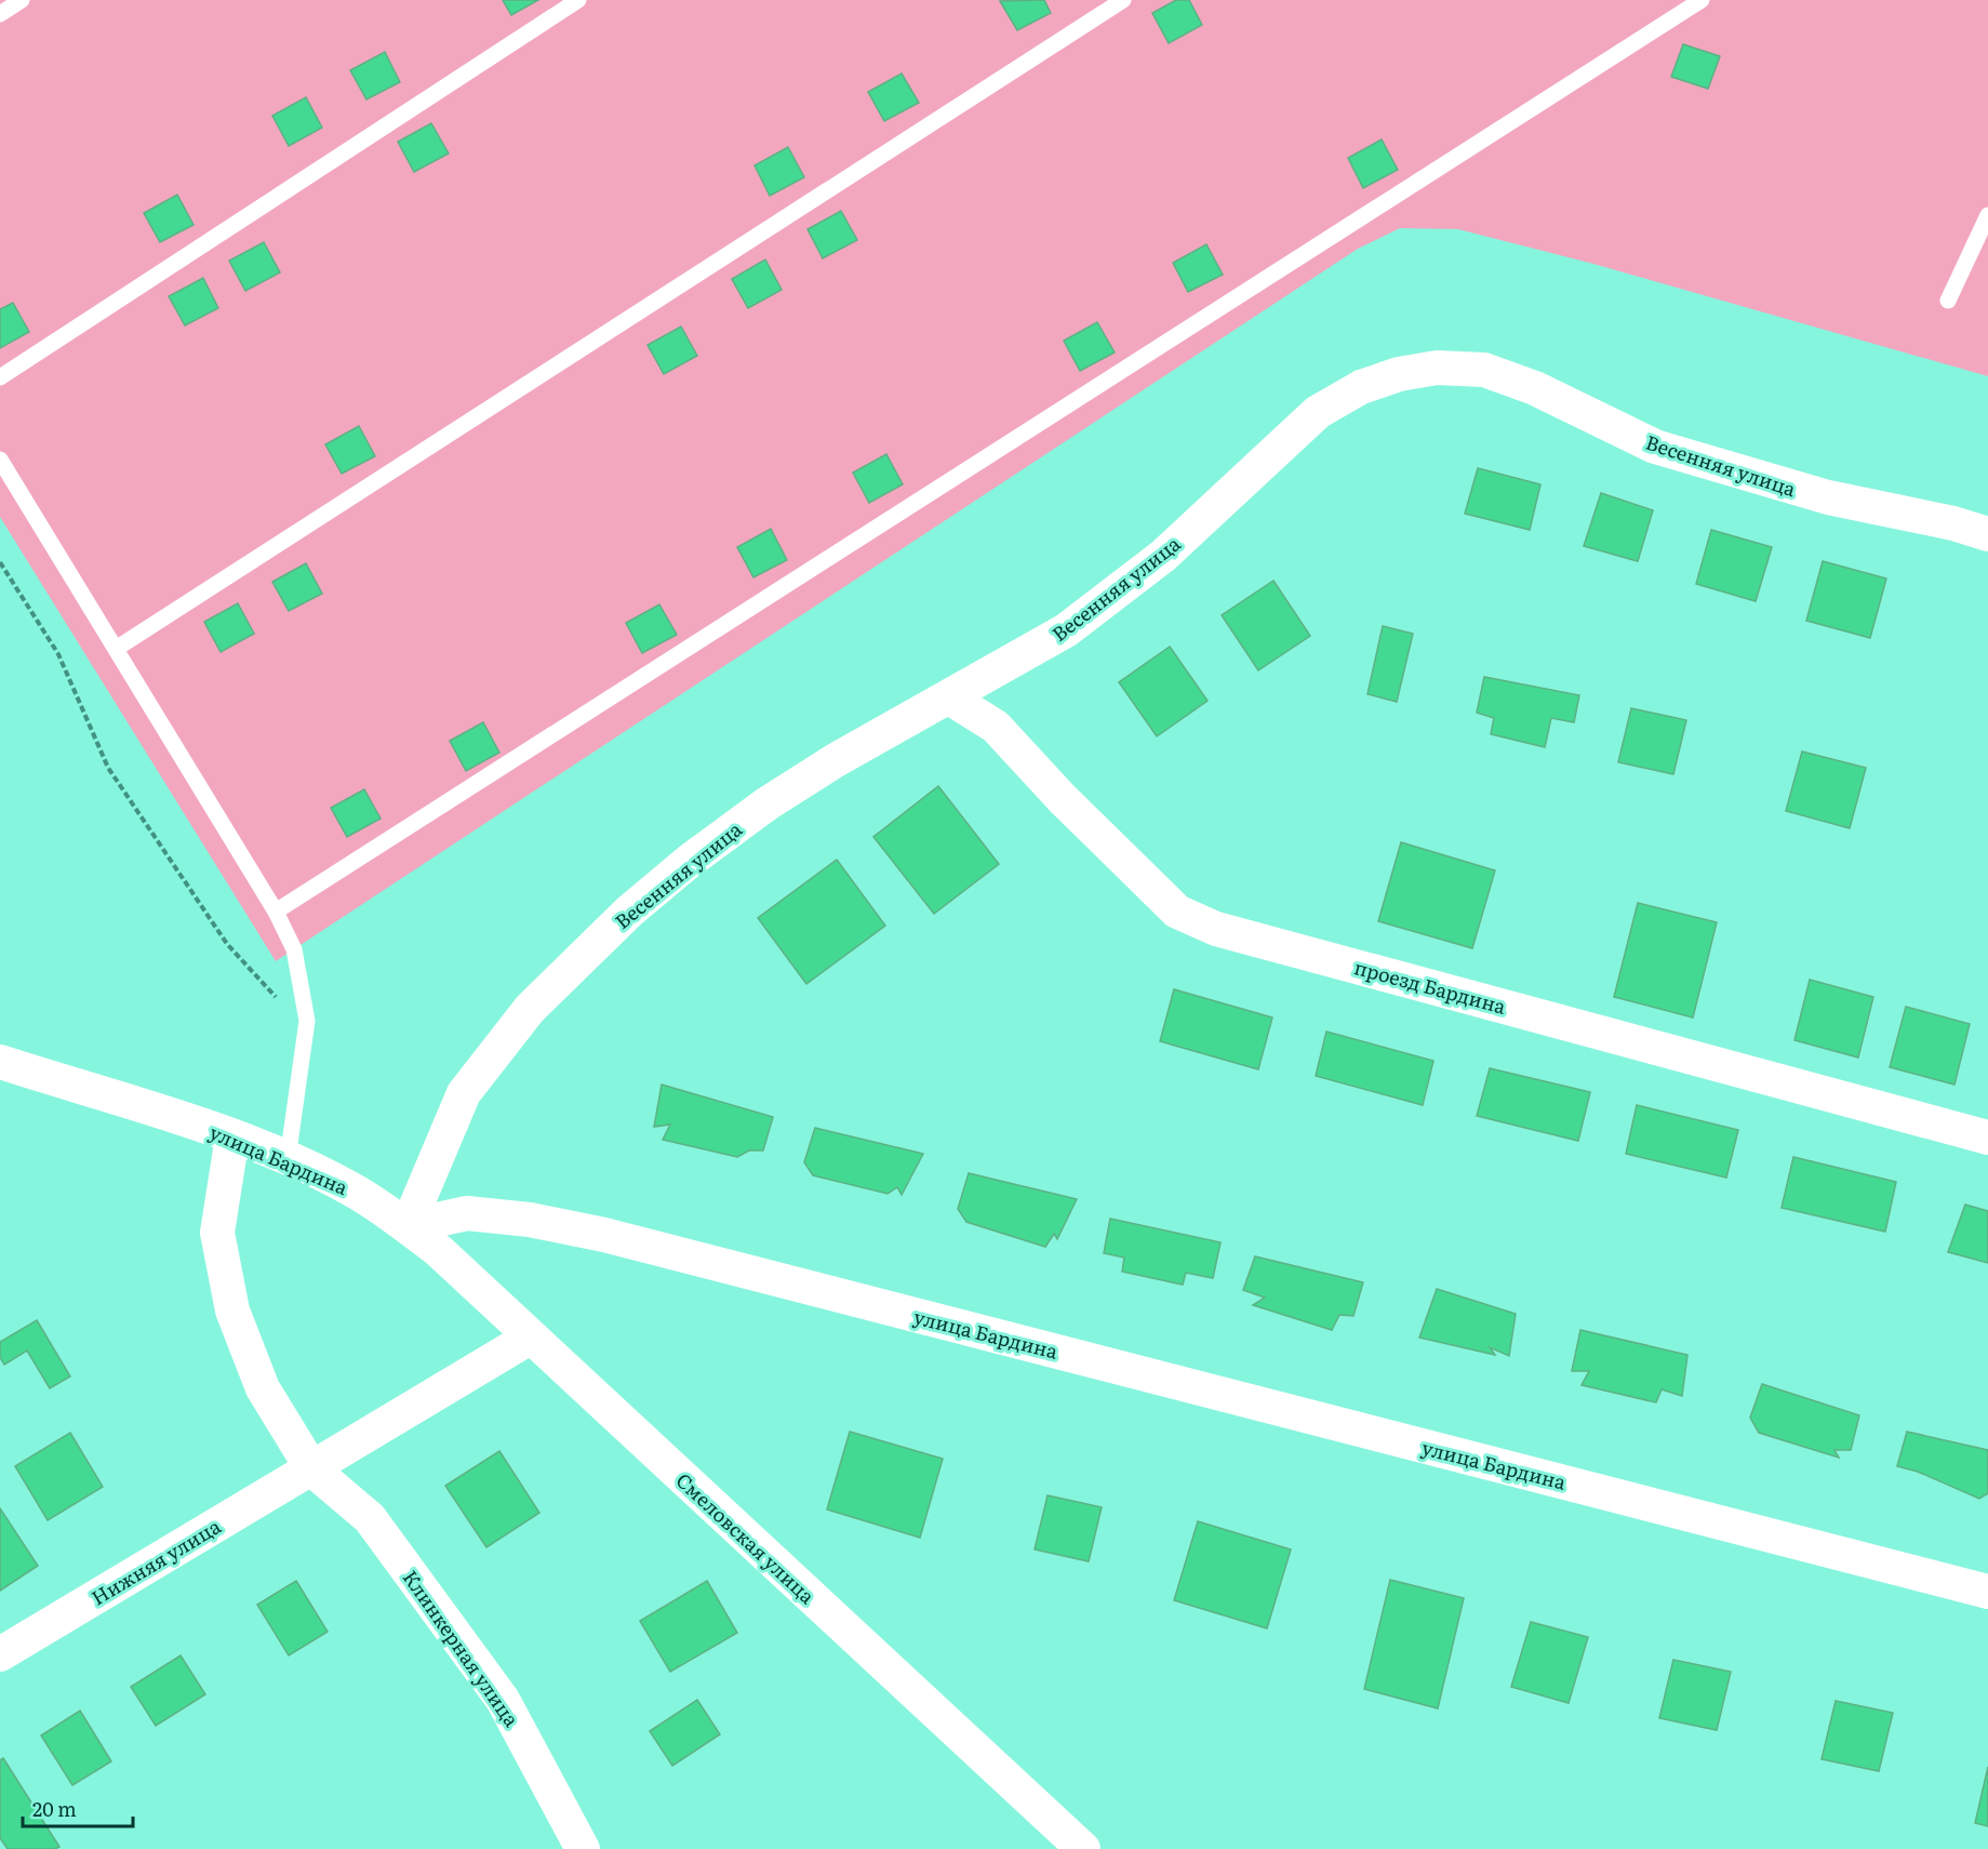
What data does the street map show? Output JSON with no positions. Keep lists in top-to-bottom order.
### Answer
{
  "streets": {
    "street": [
      "Весенняя улица",
      "проезд Бардина",
      "улица Бардина",
      "Смеловская улица",
      "Нижняя улица",
      "Клинкерная улица"
    ]
  },
  "crossings": [
    ["Весенняя улица", "проезд Бардина"],
    ["Весенняя улица", "улица Бардина"],
    ["Весенняя улица", "Смеловская улица"],
    ["улица Бардина", "Смеловская улица"],
    ["улица Бардина", "Клинкерная улица"],
    ["Смеловская улица", "Нижняя улица"],
    ["Нижняя улица", "Клинкерная улица"]
  ],
  "scale_bar": "20 m"
}
